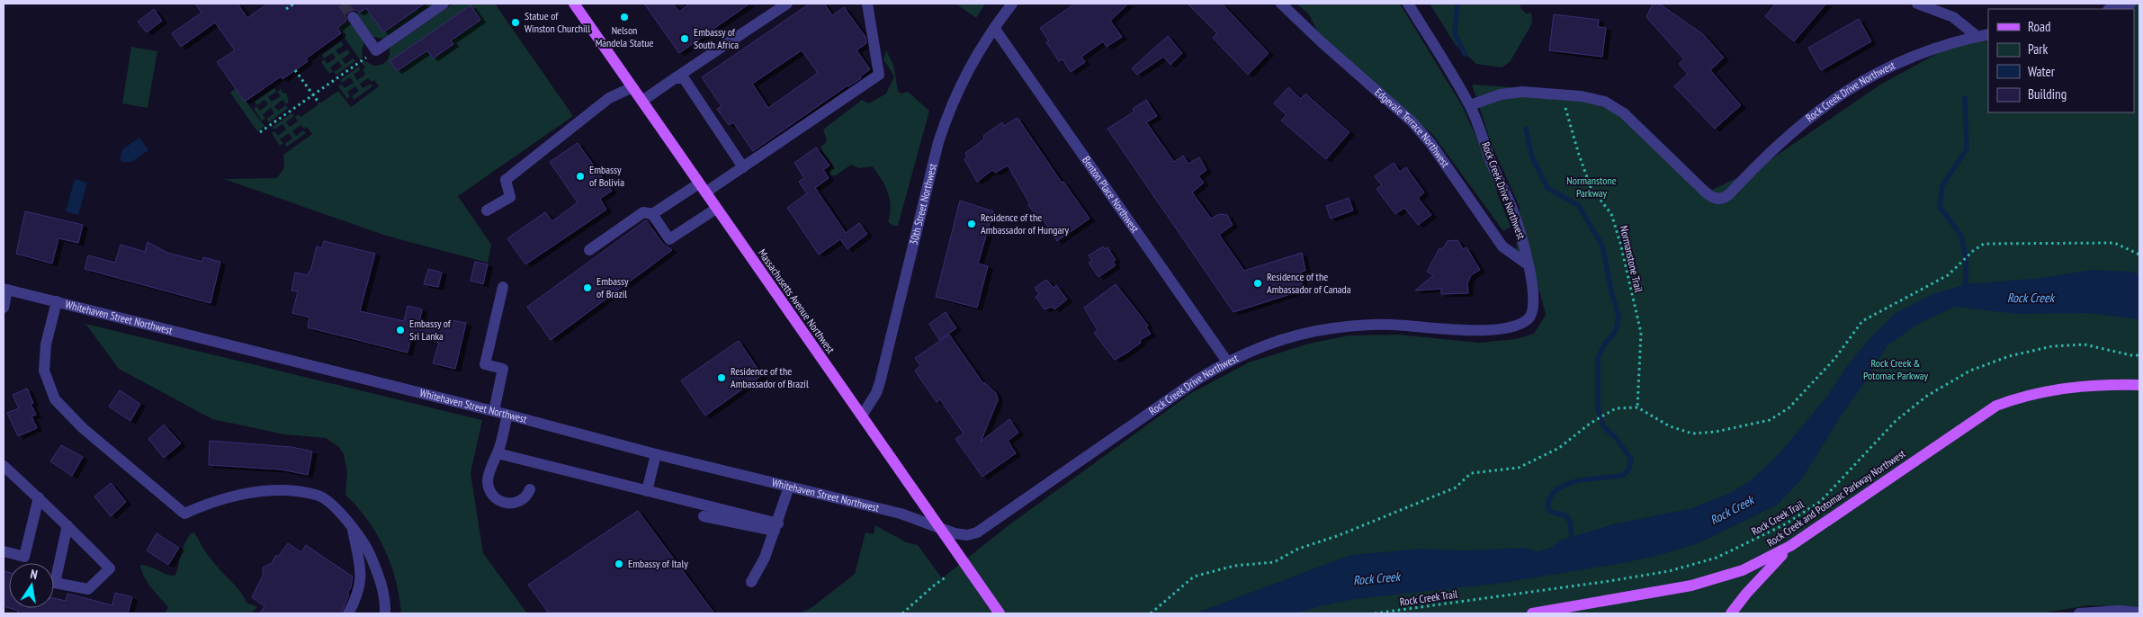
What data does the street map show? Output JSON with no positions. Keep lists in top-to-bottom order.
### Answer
{
  "streets": {
    "main road": ["Massachusetts Avenue Northwest", "Rock Creek and Potomac Parkway Northwest"],
    "street": [
      "Rock Creek Drive Northwest",
      "Edgevale Terrace Northwest",
      "Benton Place Northwest",
      "30th Street Northwest",
      "Whitehaven Street Northwest"
    ],
    "path": ["Normanstone Trail", "Rock Creek Trail"]
  },
  "crossings": [
    ["Rock Creek Drive Northwest", "Edgevale Terrace Northwest"],
    ["Rock Creek Drive Northwest", "Benton Place Northwest"],
    ["Rock Creek Drive Northwest", "Massachusetts Avenue Northwest"],
    ["Rock Creek Drive Northwest", "Whitehaven Street Northwest"],
    ["Benton Place Northwest", "30th Street Northwest"],
    ["30th Street Northwest", "Massachusetts Avenue Northwest"],
    ["Massachusetts Avenue Northwest", "Whitehaven Street Northwest"]
  ],
  "water": ["Rock Creek"],
  "parks": ["Normanstone Parkway", "Rock Creek & Potomac Parkway"],
  "places": [
    "Nelson Mandela Statue",
    "Statue of Winston Churchill",
    "Embassy of South Africa",
    "Embassy of Bolivia",
    "Residence of the Ambassador of Hungary",
    "Residence of the Ambassador of Canada",
    "Embassy of Brazil",
    "Embassy of Sri Lanka",
    "Residence of the Ambassador of Brazil",
    "Embassy of Italy"
  ],
  "legend": [
    "Road",
    "Park",
    "Water",
    "Building"
  ],
  "north": "top"
}
